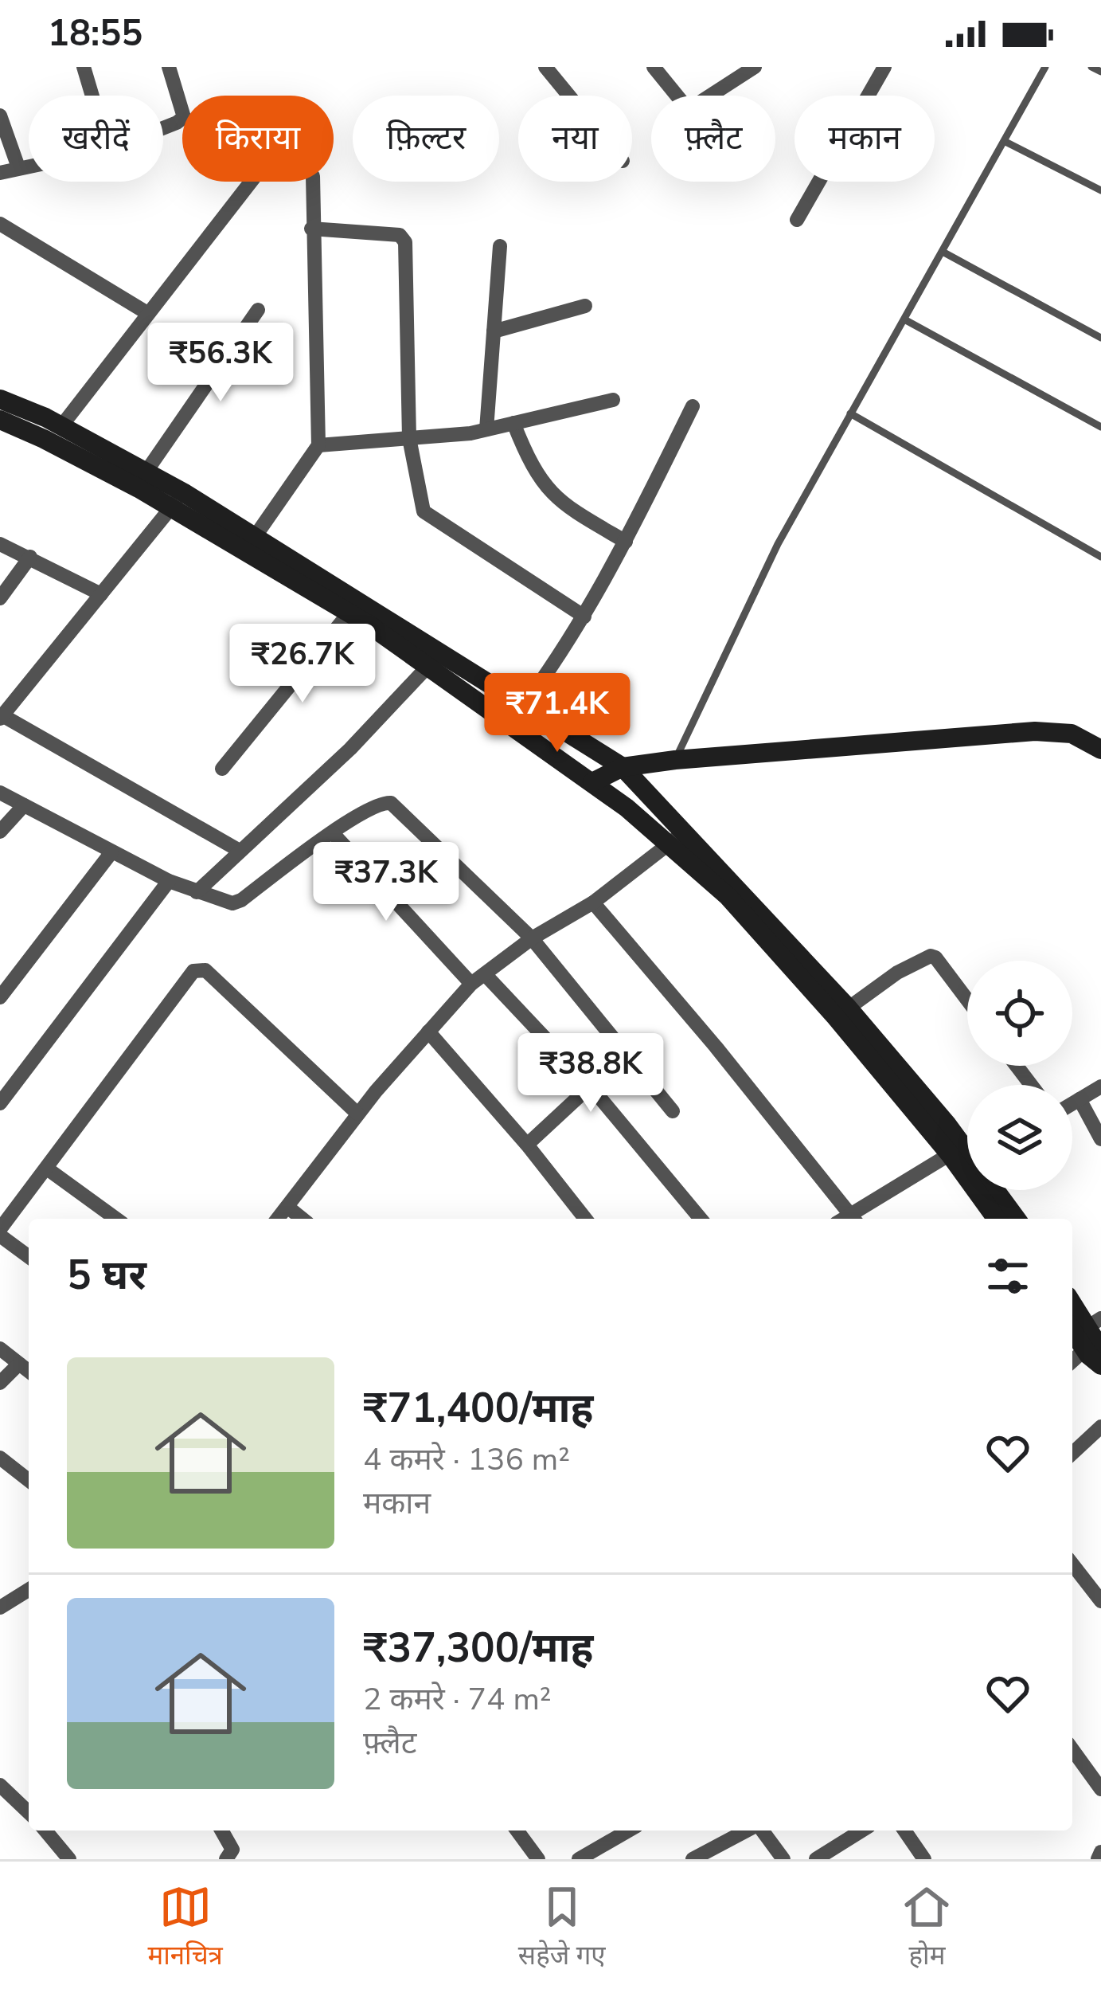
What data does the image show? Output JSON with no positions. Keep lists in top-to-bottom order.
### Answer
{
  "page": {
    "status": "18:55",
    "chip": [
      "खरीदें",
      "किराया",
      "फ़िल्टर",
      "नया",
      "फ़्लैट",
      "मकान"
    ],
    "price": [
      "₹56.3K",
      "₹26.7K",
      "₹71.4K",
      "₹37.3K",
      "₹38.8K"
    ],
    "heading": "5 घर",
    "list": [
      {
        "name": "₹71,400/माह",
        "note": "4 कमरे · 136 m² · मकान"
      },
      {
        "name": "₹37,300/माह",
        "note": "2 कमरे · 74 m² · फ़्लैट"
      }
    ],
    "tabs": ["मानचित्र", "सहेजे गए", "होम"]
  }
}
